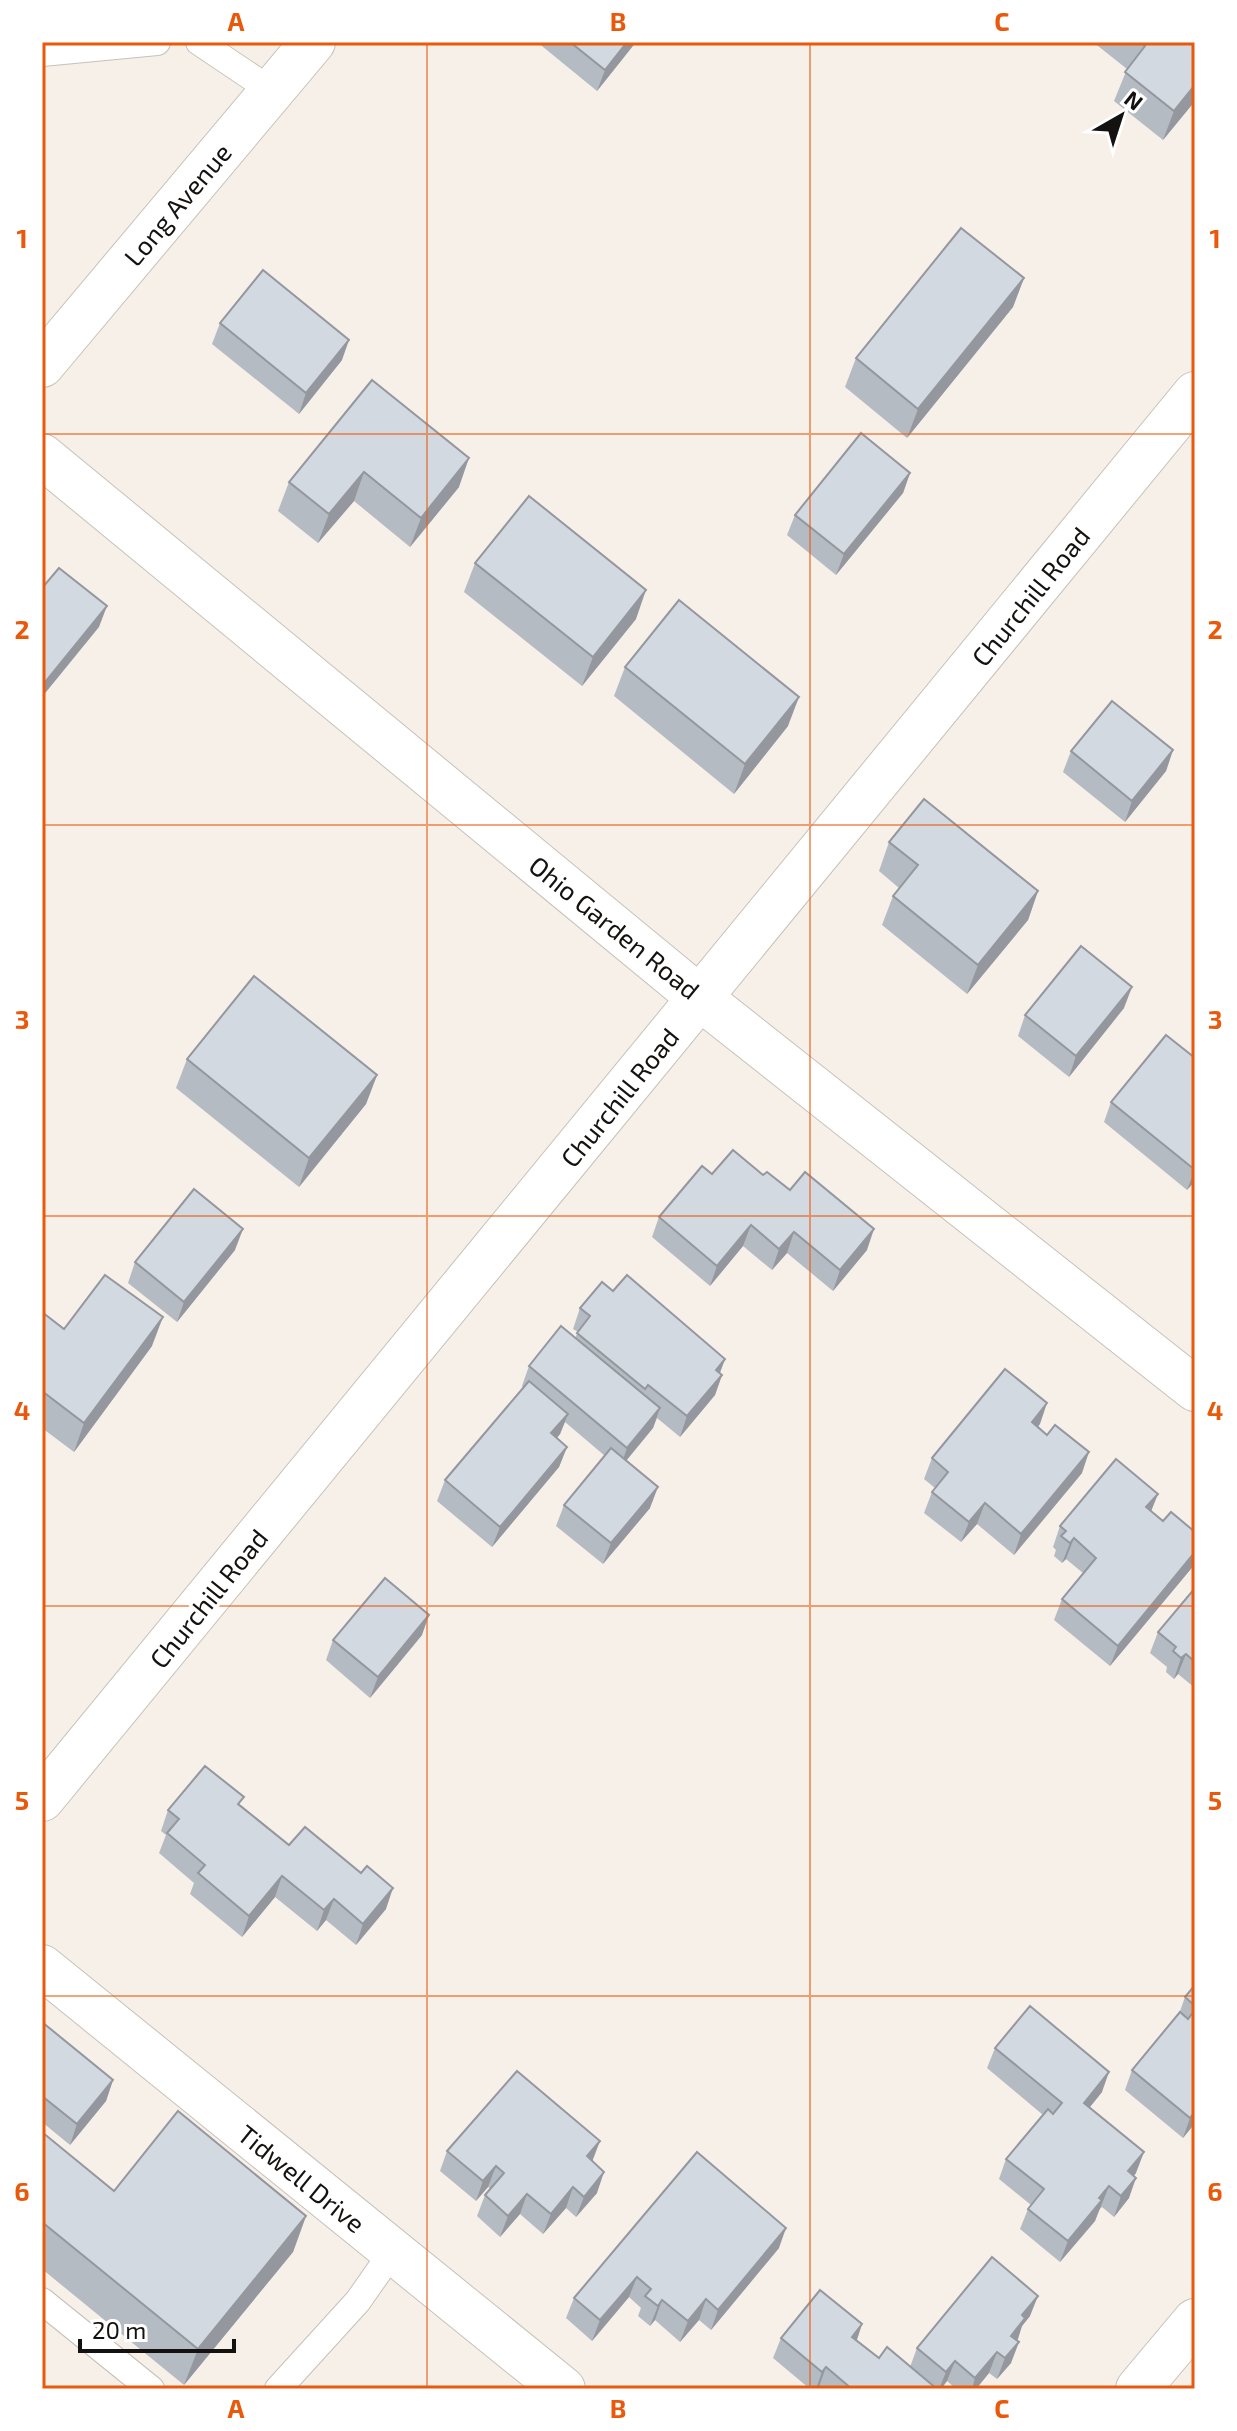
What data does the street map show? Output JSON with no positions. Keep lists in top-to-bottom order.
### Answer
{
  "streets": {
    "street": [
      "Long Avenue",
      "Churchill Road",
      "Ohio Garden Road",
      "Tidwell Drive"
    ]
  },
  "crossings": [
    ["Churchill Road", "Ohio Garden Road"]
  ],
  "scale_bar": "20 m",
  "north": "top right",
  "grid": {
    "columns": ["A", "B", "C"],
    "rows": [
      "1",
      "2",
      "3",
      "4",
      "5",
      "6"
    ]
  }
}
